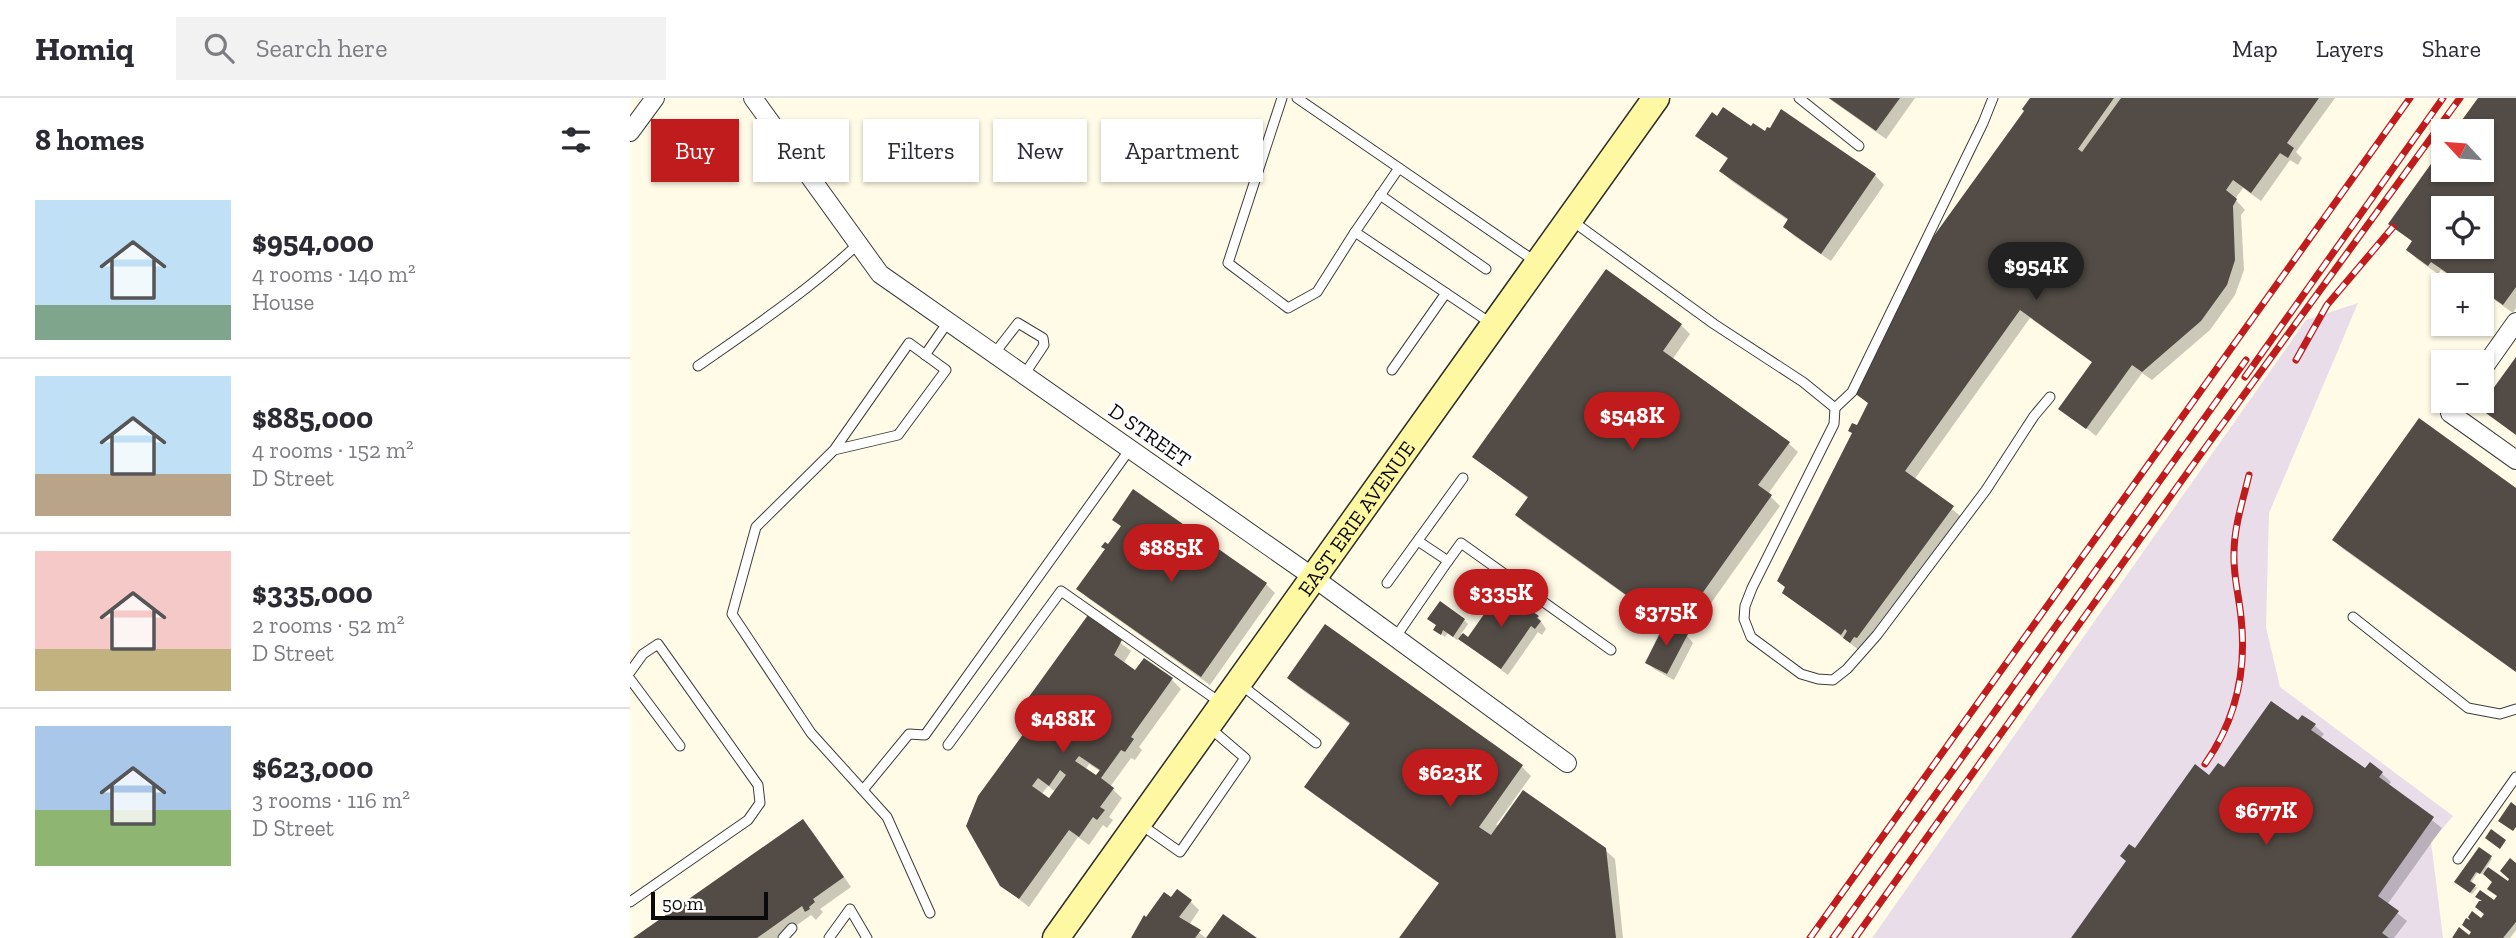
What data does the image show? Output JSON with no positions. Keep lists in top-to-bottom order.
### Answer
{
  "streets": {
    "main road": ["EAST ERIE AVENUE"],
    "street": ["D STREET"]
  },
  "crossings": [
    ["D STREET", "EAST ERIE AVENUE"]
  ],
  "scale_bar": "50 m",
  "north": "top left",
  "page": {
    "header": "Homiq",
    "search": "Search here",
    "nav": ["Map", "Layers", "Share"],
    "heading": "8 homes",
    "map_buttons": ["+", "−"],
    "chip": [
      "Buy",
      "Rent",
      "Filters",
      "New",
      "Apartment"
    ],
    "list": [
      {
        "name": "$954,000",
        "note": "4 rooms · 140 m² · House"
      },
      {
        "name": "$885,000",
        "note": "4 rooms · 152 m² · D Street"
      },
      {
        "name": "$335,000",
        "note": "2 rooms · 52 m² · D Street"
      },
      {
        "name": "$623,000",
        "note": "3 rooms · 116 m² · D Street"
      }
    ],
    "price": [
      "$954K",
      "$548K",
      "$885K",
      "$335K",
      "$375K",
      "$488K",
      "$623K",
      "$677K"
    ],
    "scale": "50 m"
  }
}
